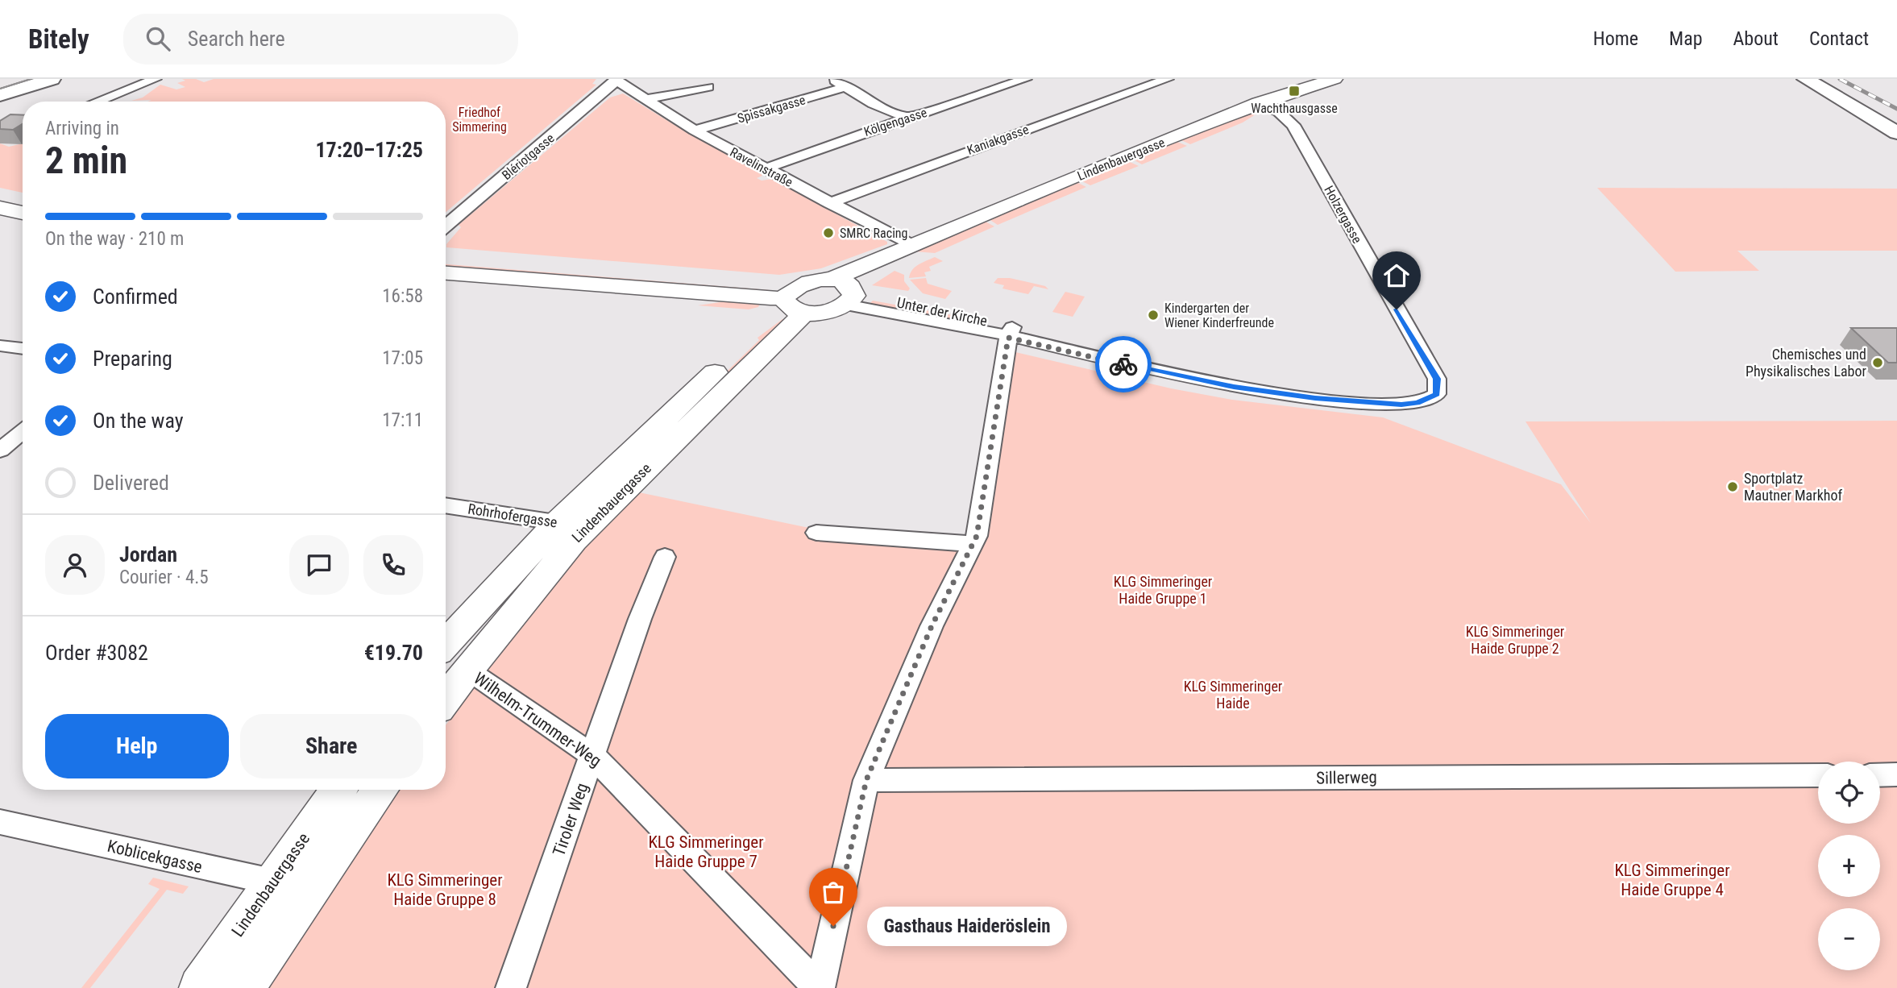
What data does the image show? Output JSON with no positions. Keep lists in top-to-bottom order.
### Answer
{
  "streets": {
    "main road": ["Lindenbauergasse", "Unter der Kirche"],
    "street": [
      "Spissakgasse",
      "Kölgengasse",
      "Kaniakgasse",
      "Blériotgasse",
      "Ravelinstraße",
      "Holzergasse",
      "Rohrhofergasse",
      "Wilhelm-Trummer-Weg",
      "Sillerweg",
      "Tiroler Weg",
      "Koblicekgasse"
    ]
  },
  "crossings": [
    ["Spissakgasse", "Ravelinstraße"],
    ["Kölgengasse", "Ravelinstraße"],
    ["Kaniakgasse", "Ravelinstraße"],
    ["Blériotgasse", "Ravelinstraße"],
    ["Lindenbauergasse", "Ravelinstraße"],
    ["Lindenbauergasse", "Holzergasse"],
    ["Lindenbauergasse", "Unter der Kirche"],
    ["Lindenbauergasse", "Rohrhofergasse"],
    ["Lindenbauergasse", "Wilhelm-Trummer-Weg"],
    ["Lindenbauergasse", "Koblicekgasse"],
    ["Holzergasse", "Unter der Kirche"],
    ["Wilhelm-Trummer-Weg", "Tiroler Weg"]
  ],
  "parks": [
    "Friedhof Simmering",
    "KLG Simmeringer Haide Gruppe 1",
    "KLG Simmeringer Haide Gruppe 2",
    "KLG Simmeringer Haide",
    "KLG Simmeringer Haide Gruppe 7",
    "KLG Simmeringer Haide Gruppe 4",
    "KLG Simmeringer Haide Gruppe 8"
  ],
  "places": {
    "transit": ["Wachthausgasse"],
    "other": [
      "SMRC Racing",
      "Kindergarten der Wiener Kinderfreunde",
      "Chemisches und Physikalisches Labor",
      "Sportplatz Mautner Markhof",
      "Gasthaus Haideröslein"
    ]
  },
  "page": {
    "header": "Bitely",
    "search": "Search here",
    "nav": [
      "Home",
      "Map",
      "About",
      "Contact"
    ],
    "heading": ["2 min", "Arriving in", "17:20–17:25"],
    "panel": [
      "Jordan",
      "Courier · 4.5",
      "Order #3082",
      "€19.70"
    ],
    "bar": "On the way · 210 m",
    "list": [
      ["Confirmed", "16:58"],
      ["Preparing", "17:05"],
      ["On the way", "17:11"],
      "Delivered"
    ],
    "buttons": ["Help", "Share"],
    "map_buttons": ["+", "−"],
    "bubble": "Gasthaus Haideröslein"
  }
}
